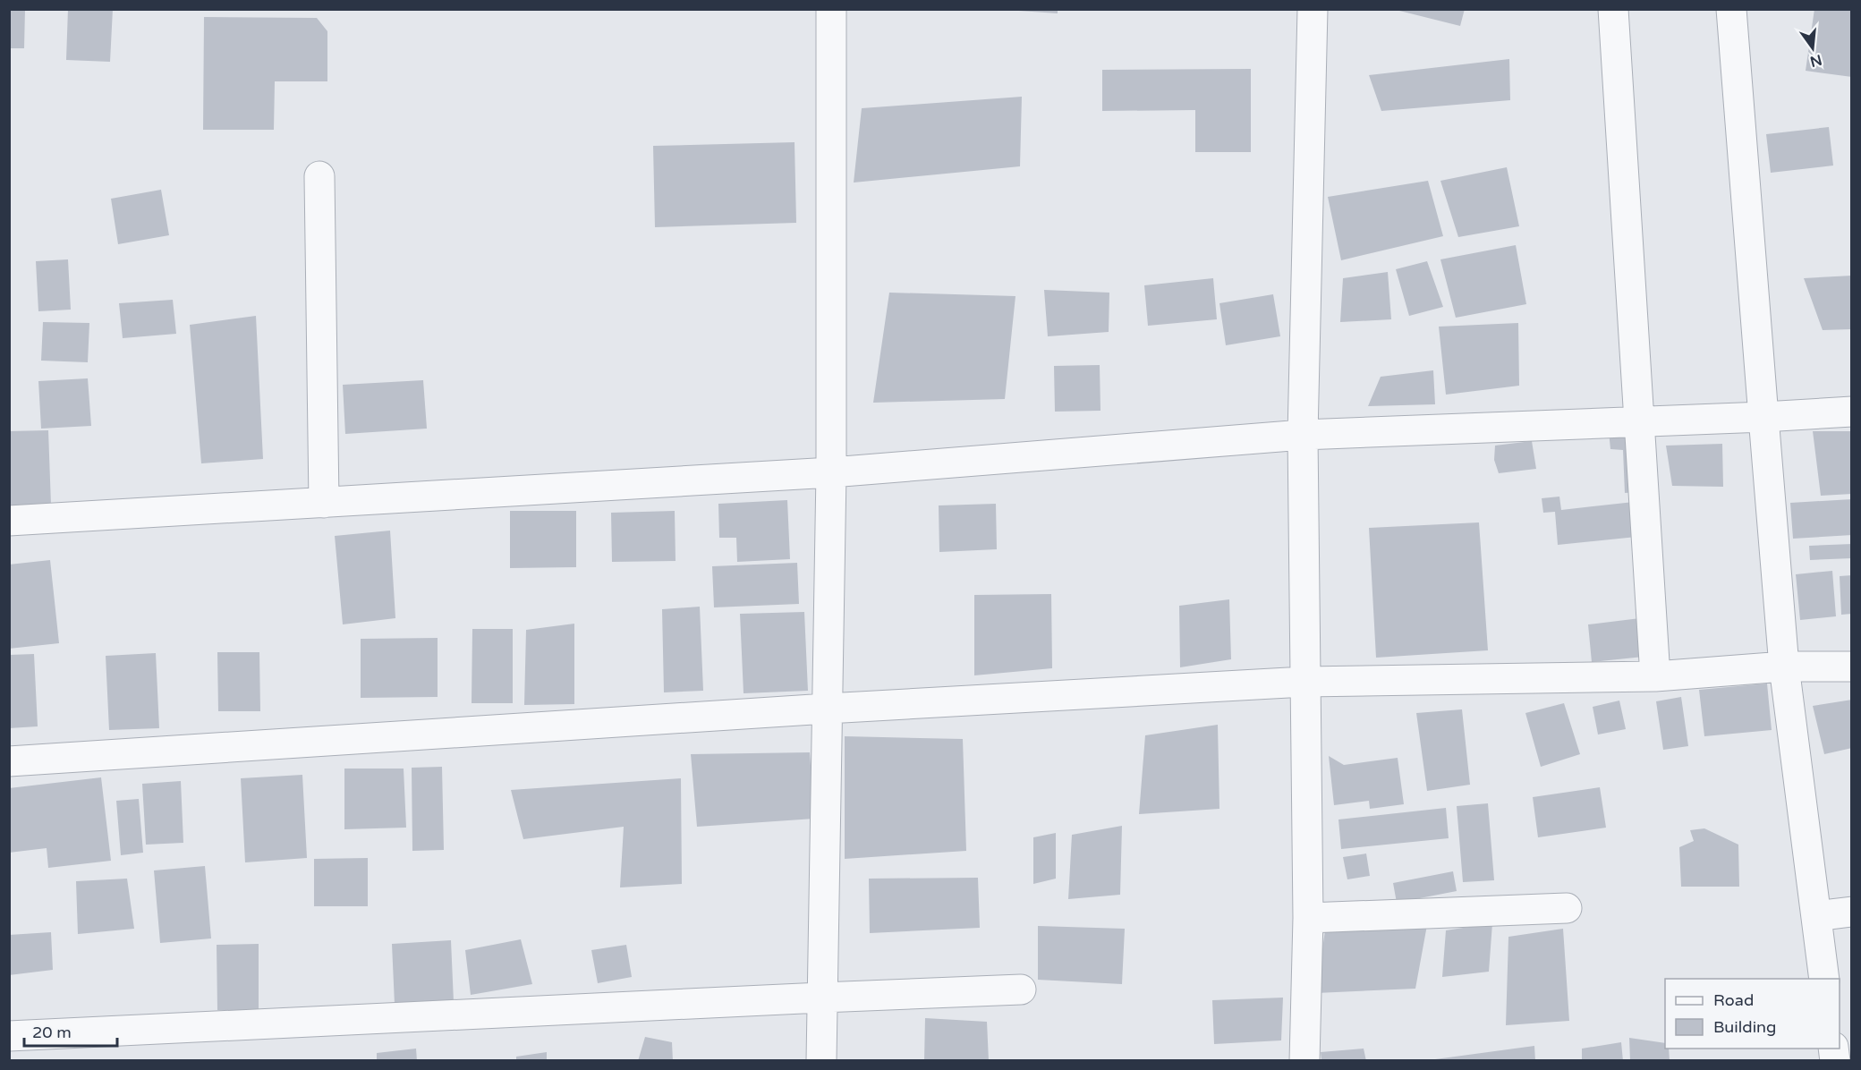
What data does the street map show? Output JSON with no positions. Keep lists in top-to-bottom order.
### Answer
{
  "legend": ["Road", "Building"],
  "scale_bar": "20 m",
  "north": "bottom"
}
